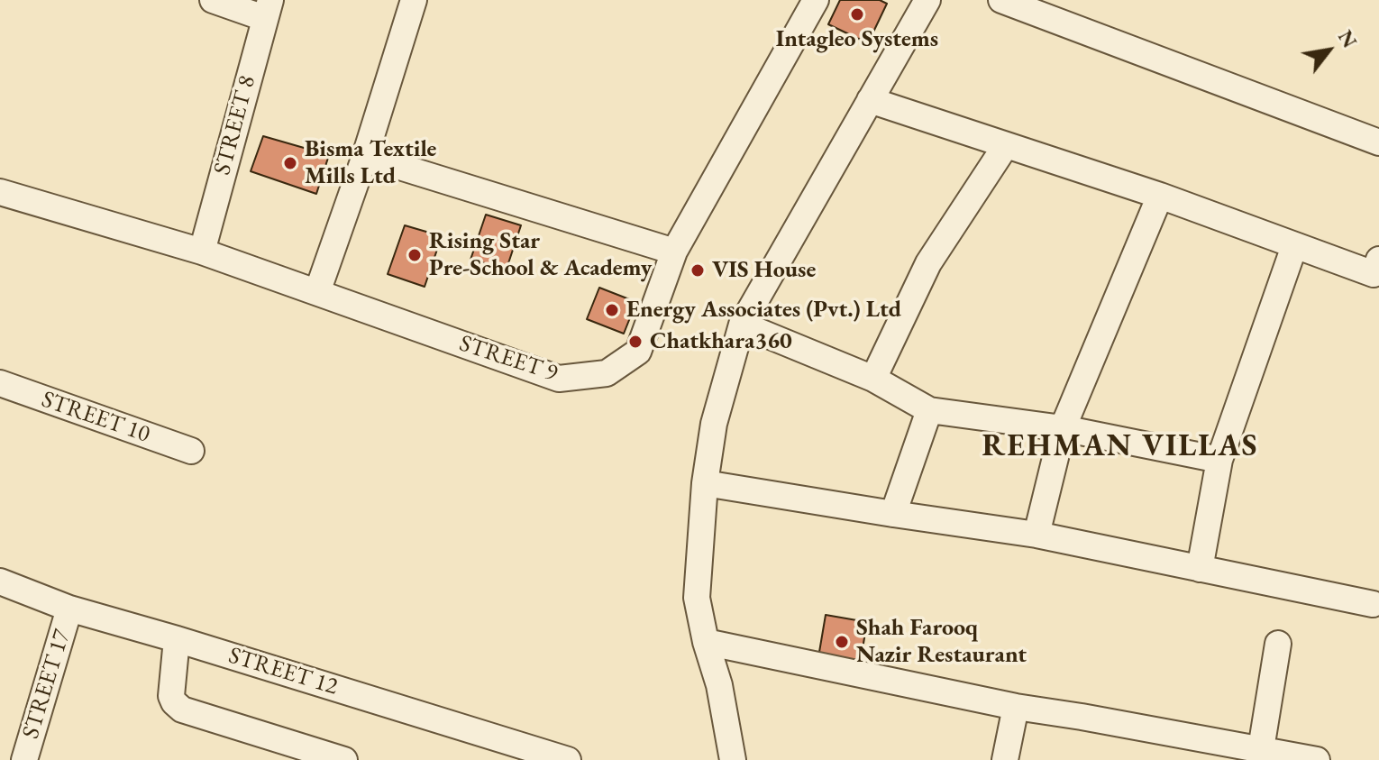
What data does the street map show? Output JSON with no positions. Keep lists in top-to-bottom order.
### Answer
{
  "streets": {
    "street": [
      "STREET 8",
      "STREET 9",
      "STREET 10",
      "STREET 12",
      "STREET 17"
    ]
  },
  "crossings": [
    ["STREET 8", "STREET 9"],
    ["STREET 12", "STREET 17"]
  ],
  "districts": ["REHMAN VILLAS"],
  "places": [
    "Intagleo Systems",
    "Bisma Textile Mills Ltd",
    "Rising Star Pre-School & Academy",
    "VIS House",
    "Energy Associates (Pvt.) Ltd",
    "Chatkhara360",
    "Shah Farooq Nazir Restaurant"
  ],
  "north": "top right"
}
